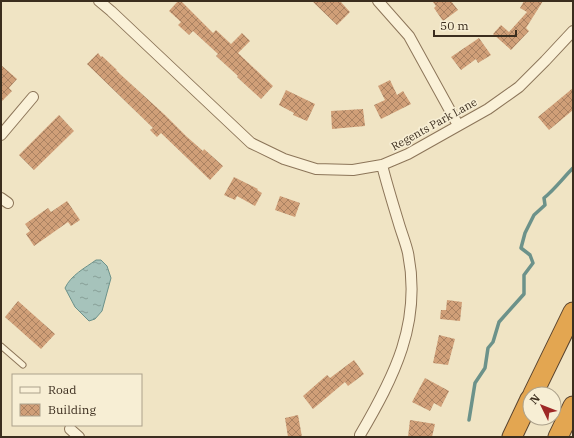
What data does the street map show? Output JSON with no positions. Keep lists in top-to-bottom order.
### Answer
{
  "streets": {
    "street": ["Regents Park Lane"]
  },
  "legend": ["Road", "Building"],
  "scale_bar": "50 m",
  "north": "top left"
}
